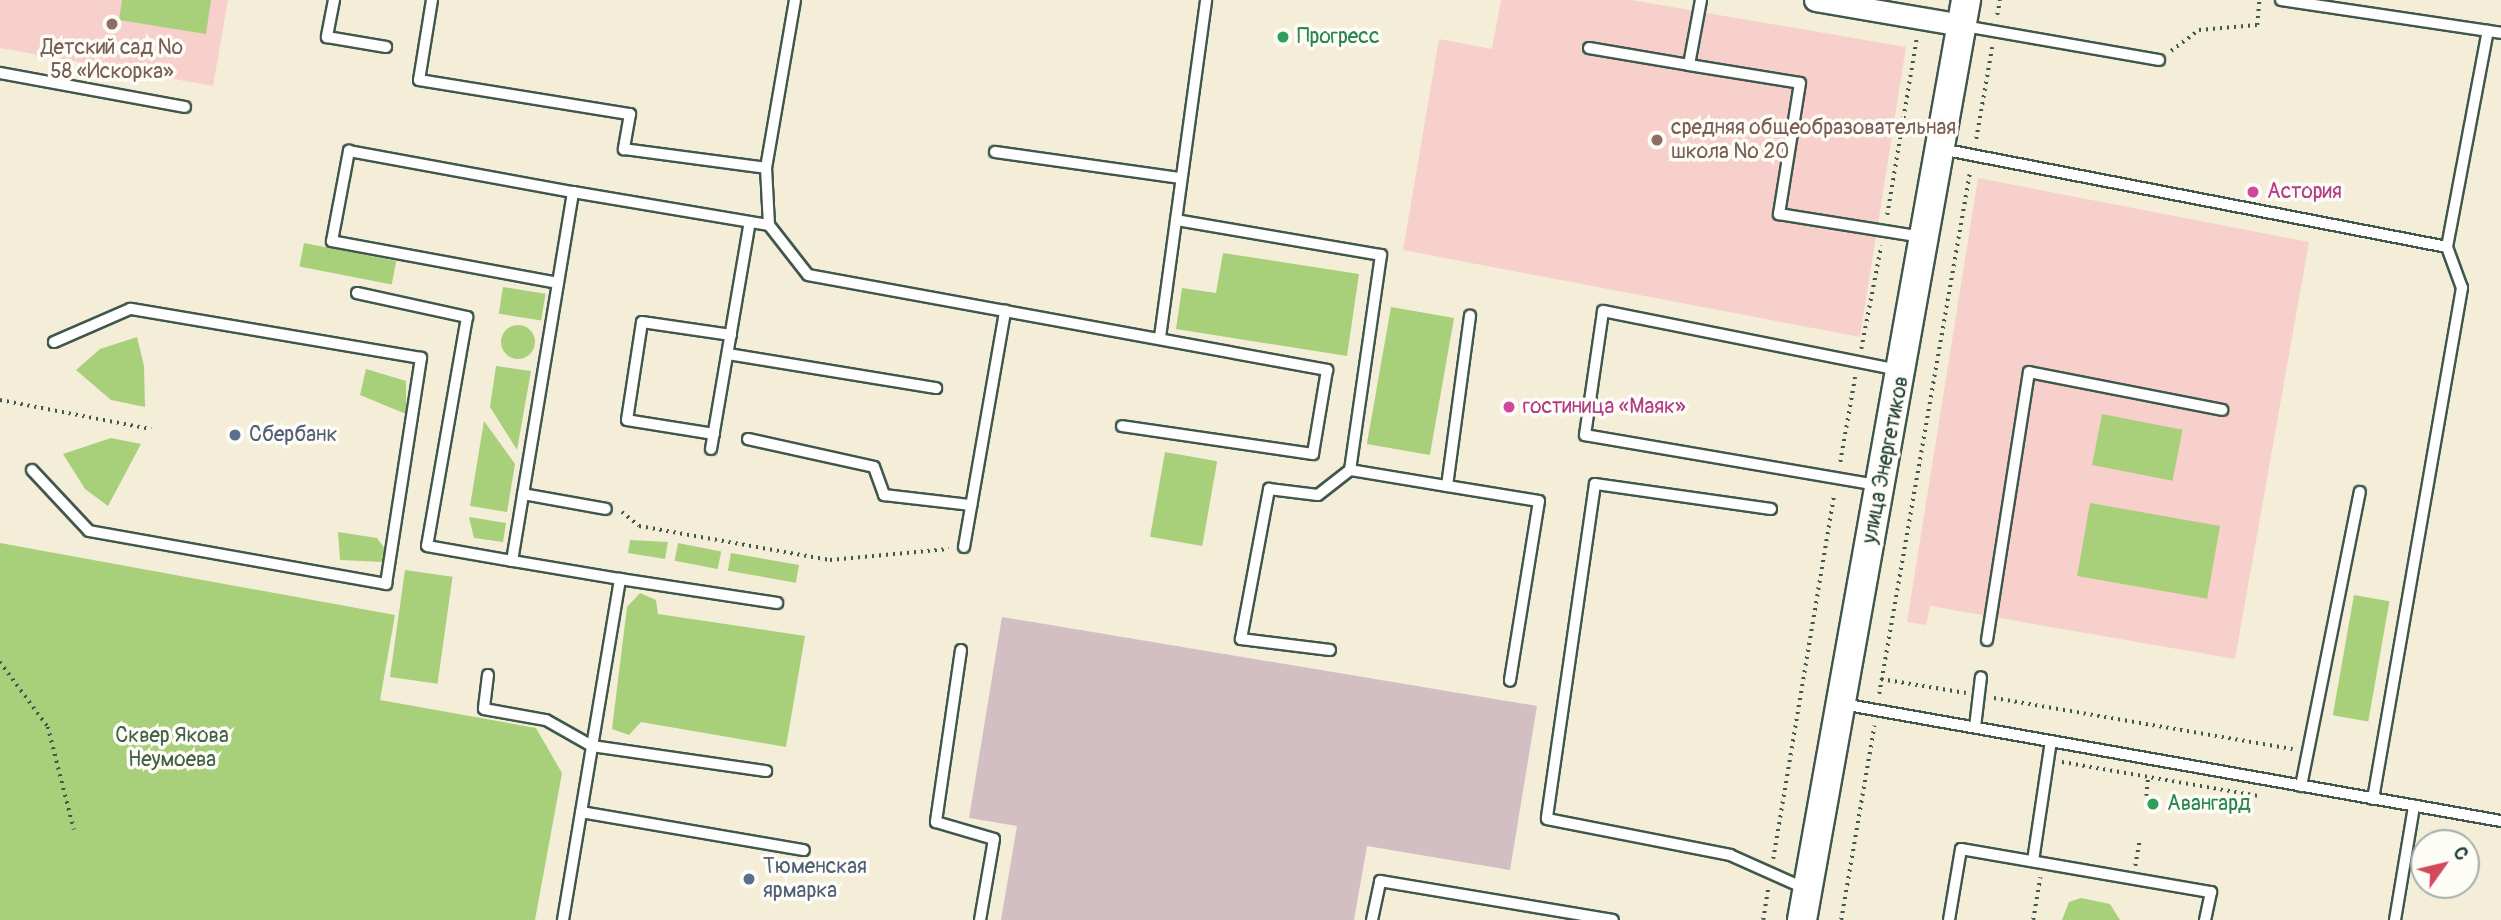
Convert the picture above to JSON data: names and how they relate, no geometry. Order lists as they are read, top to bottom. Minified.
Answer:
{"streets":{"street":["улица Энергетиков"]},"parks":["Сквер Якова Неумоева"],"places":["Детский сад № 58 «Искорка»","Прогресс","средняя общеобразовательная школа № 20","Астория","гостиница «Маяк»","Сбербанк","Авангард","Тюменская ярмарка"],"north":"top right"}
